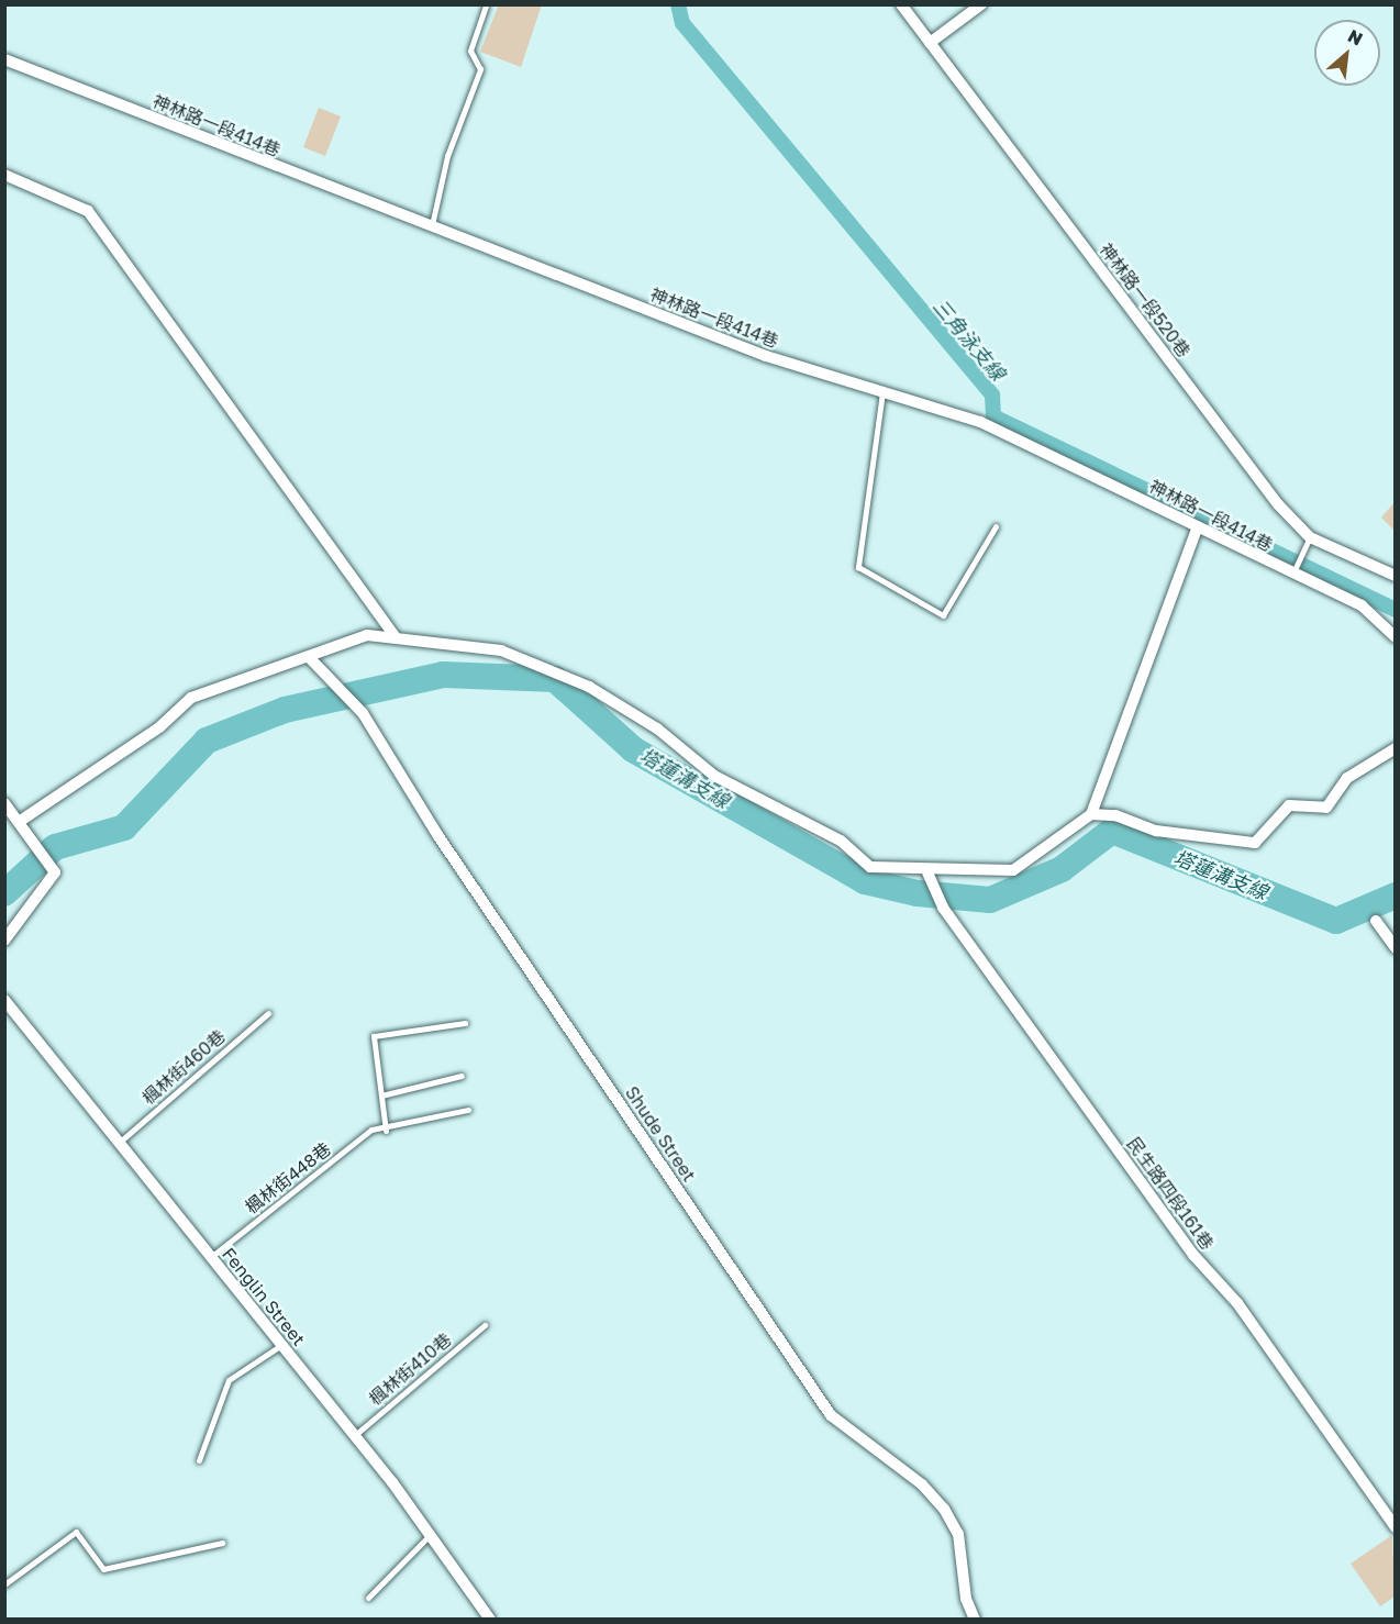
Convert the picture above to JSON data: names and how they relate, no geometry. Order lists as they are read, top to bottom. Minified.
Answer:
{"streets":{"street":["神林路一段414巷","神林路一段520巷","Shude Street","民生路四段161巷","Fenglin Street"],"lane":["楓林街460巷","楓林街448巷","楓林街410巷"]},"crossings":[["楓林街460巷","Fenglin Street"],["楓林街448巷","Fenglin Street"],["Fenglin Street","楓林街410巷"]],"water":["三角泳支線","塔蓮溝支線"],"north":"top right"}
